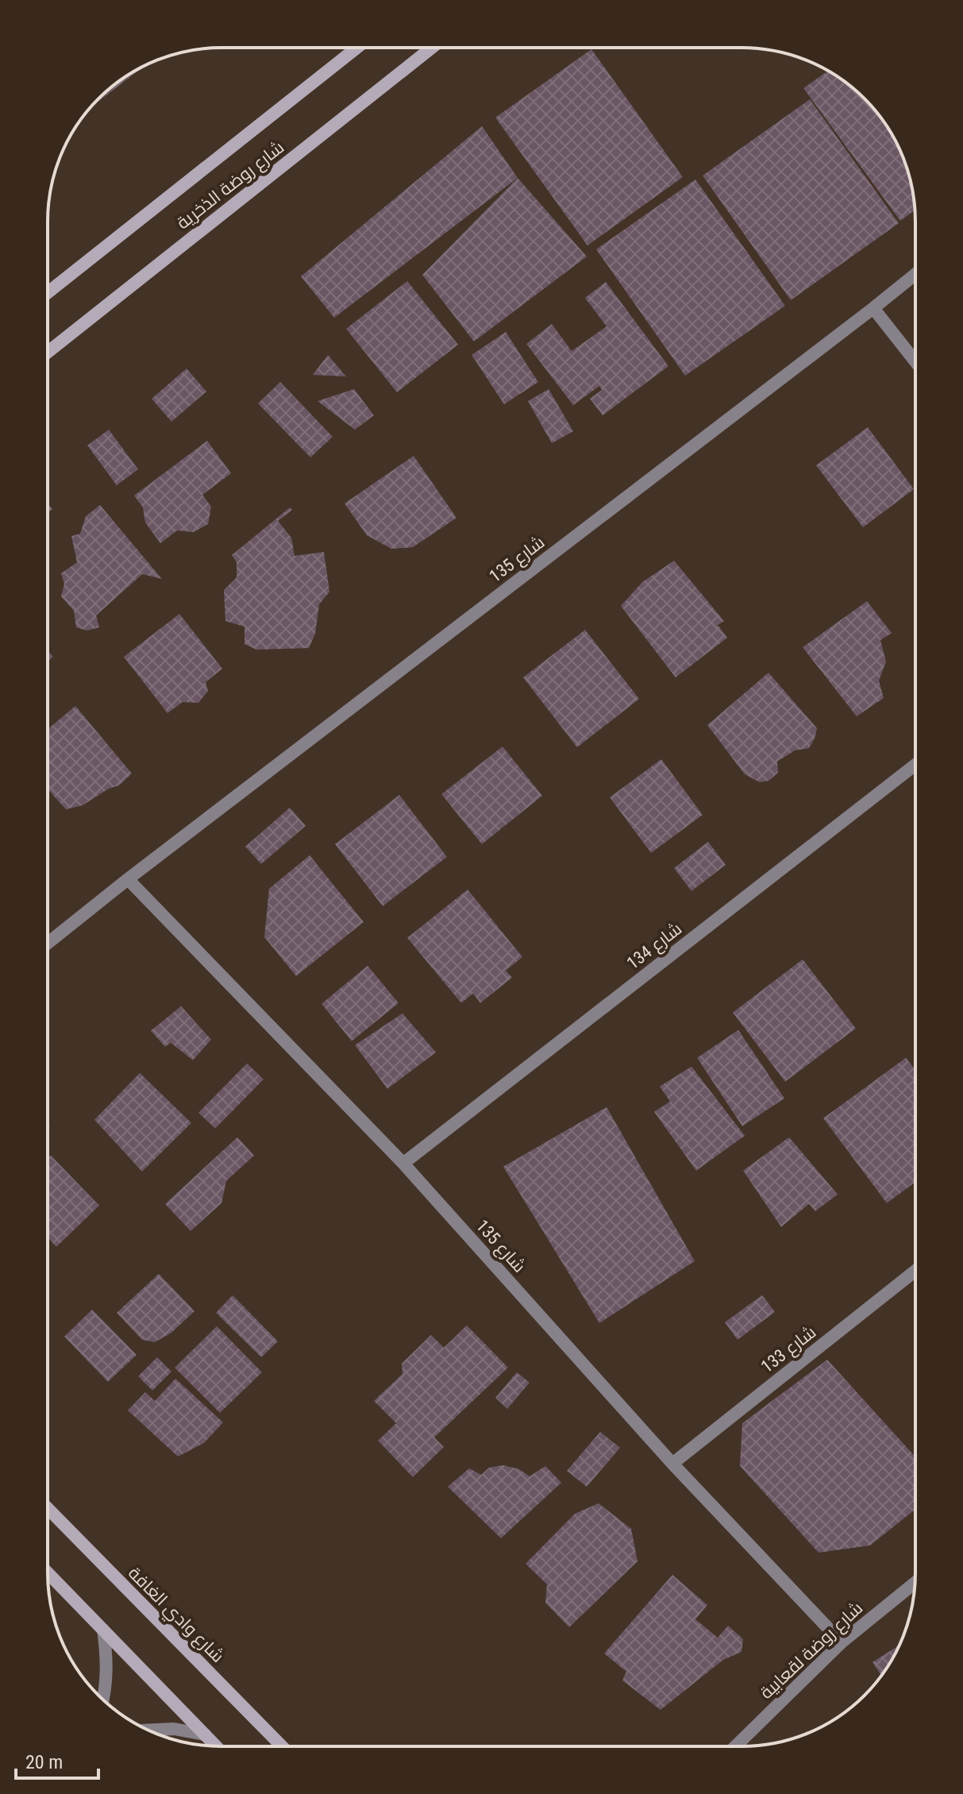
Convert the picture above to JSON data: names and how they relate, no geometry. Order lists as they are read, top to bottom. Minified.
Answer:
{"streets":{"street":["شارع روضة الذخرية","شارع 135","شارع 134","شارع 133","شارع وادي الغافة","شارع روضة لقعابية"]},"crossings":[["شارع 135","شارع 134"],["شارع 135","شارع 133"],["شارع 135","شارع روضة لقعابية"]],"scale_bar":"20 m"}
